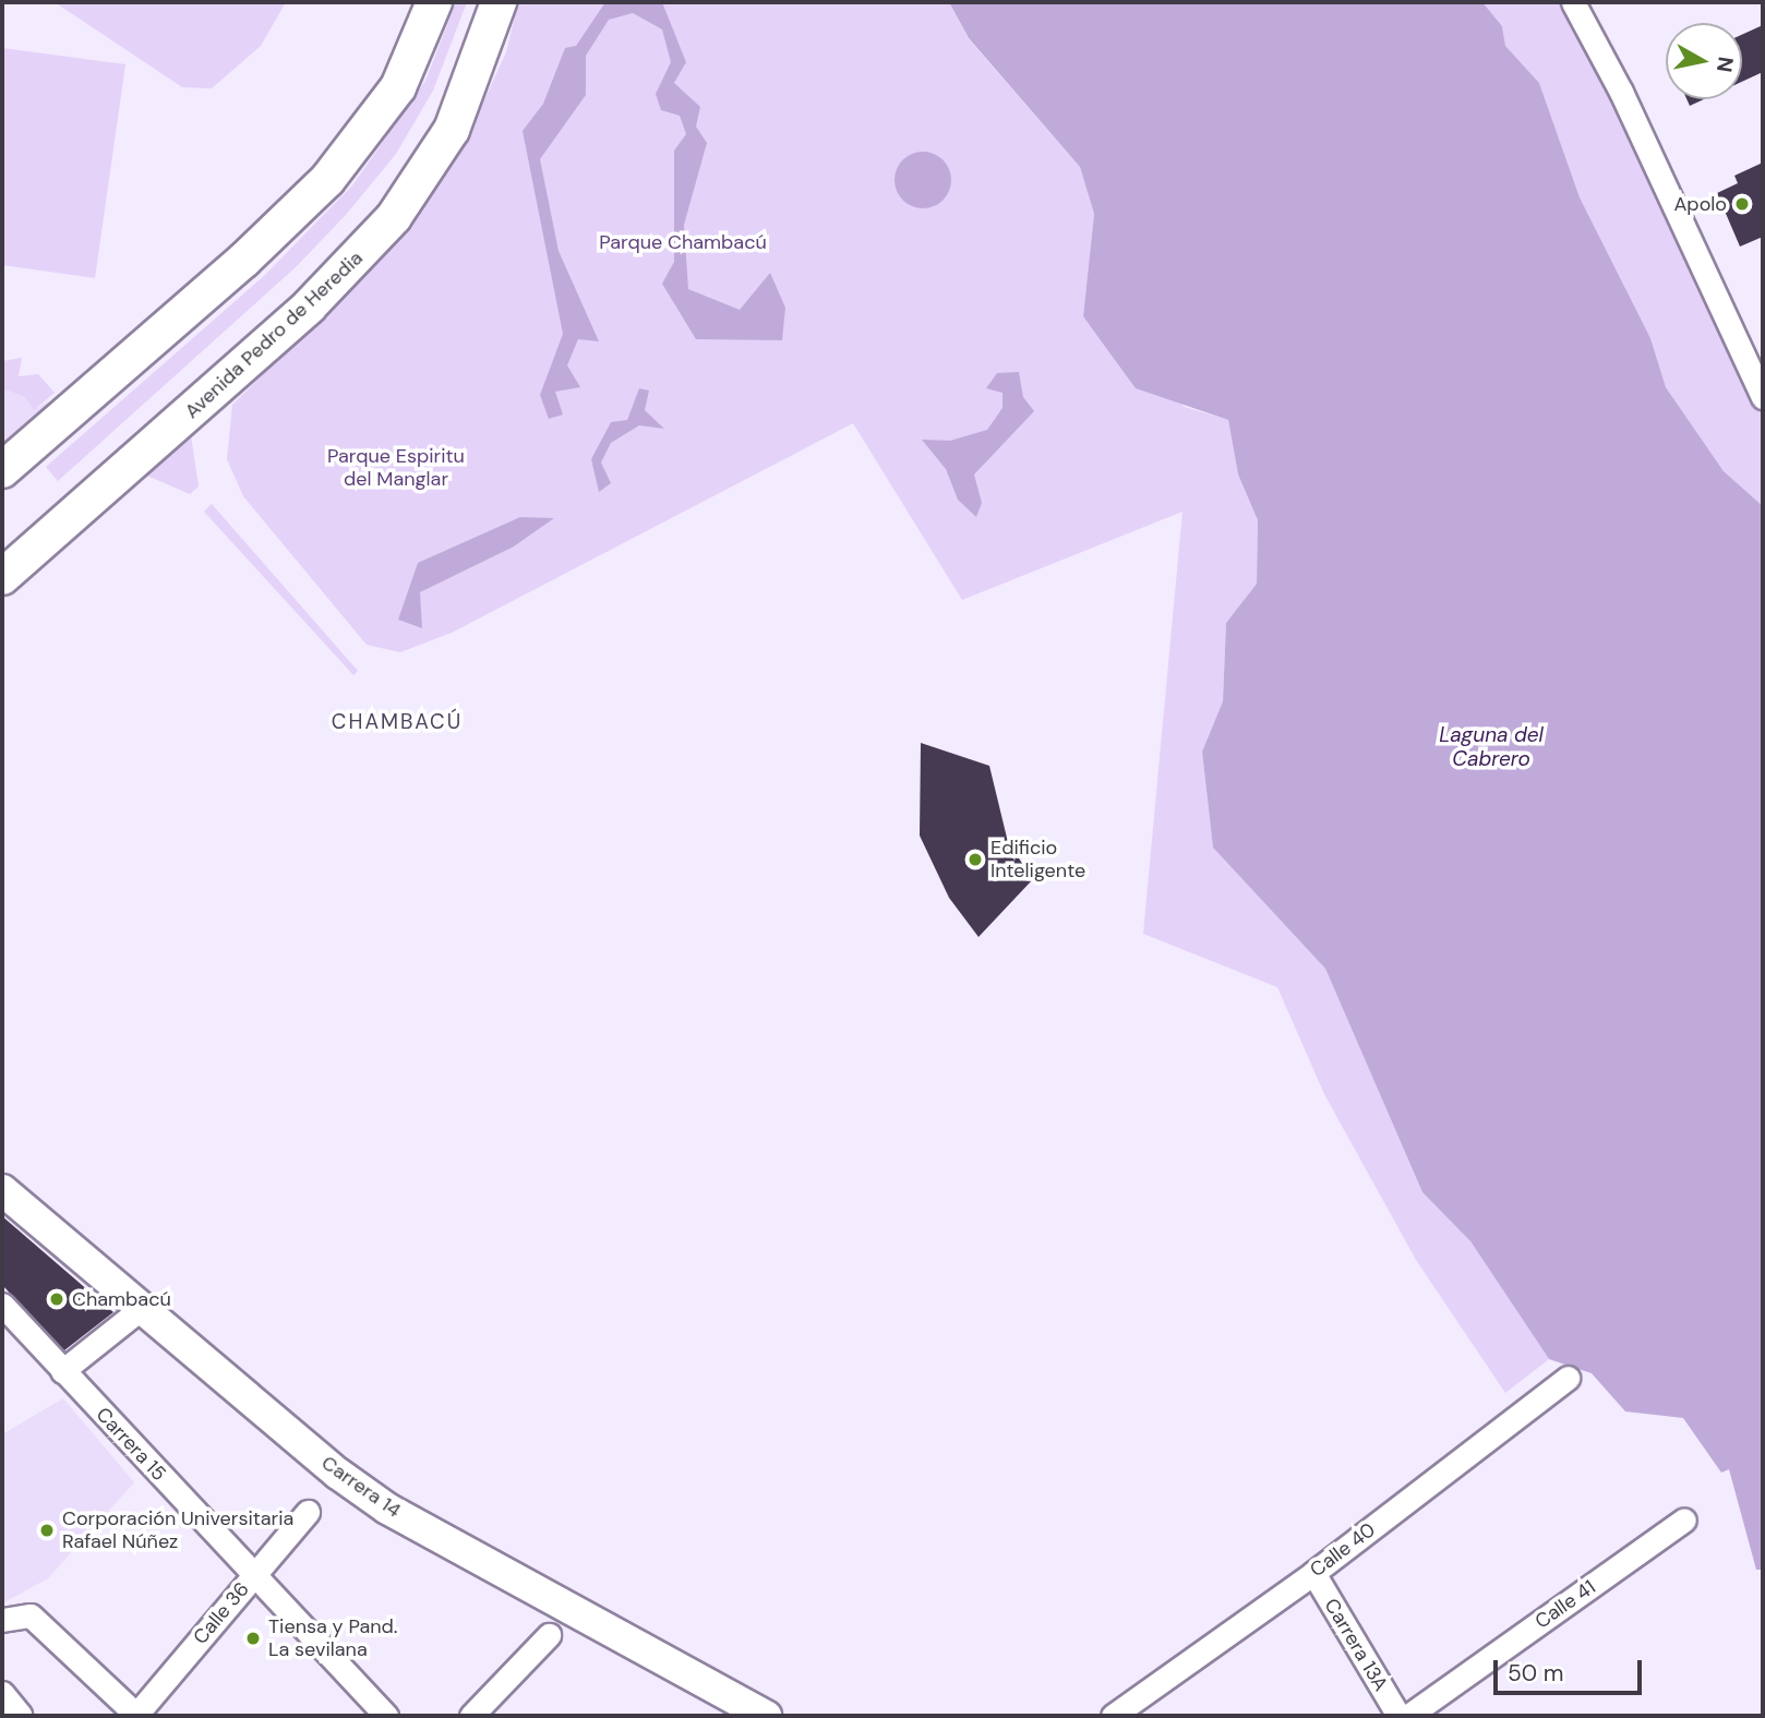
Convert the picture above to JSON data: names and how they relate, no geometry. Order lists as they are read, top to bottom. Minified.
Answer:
{"streets":{"highway":["Avenida Pedro de Heredia"],"main road":["Carrera 14"],"street":["Carrera 15","Calle 40","Calle 41","Calle 36","Carrera 13A"]},"crossings":[["Carrera 15","Calle 36"],["Calle 40","Carrera 13A"]],"districts":["CHAMBACÚ"],"water":["Laguna del Cabrero"],"parks":["Parque Chambacú","Parque Espiritu del Manglar"],"places":["Apolo","Edificio Inteligente","Chambacú","Corporación Universitaria Rafael Núñez","Tiensa y Pand. La sevilana"],"scale_bar":"50 m","north":"right"}
